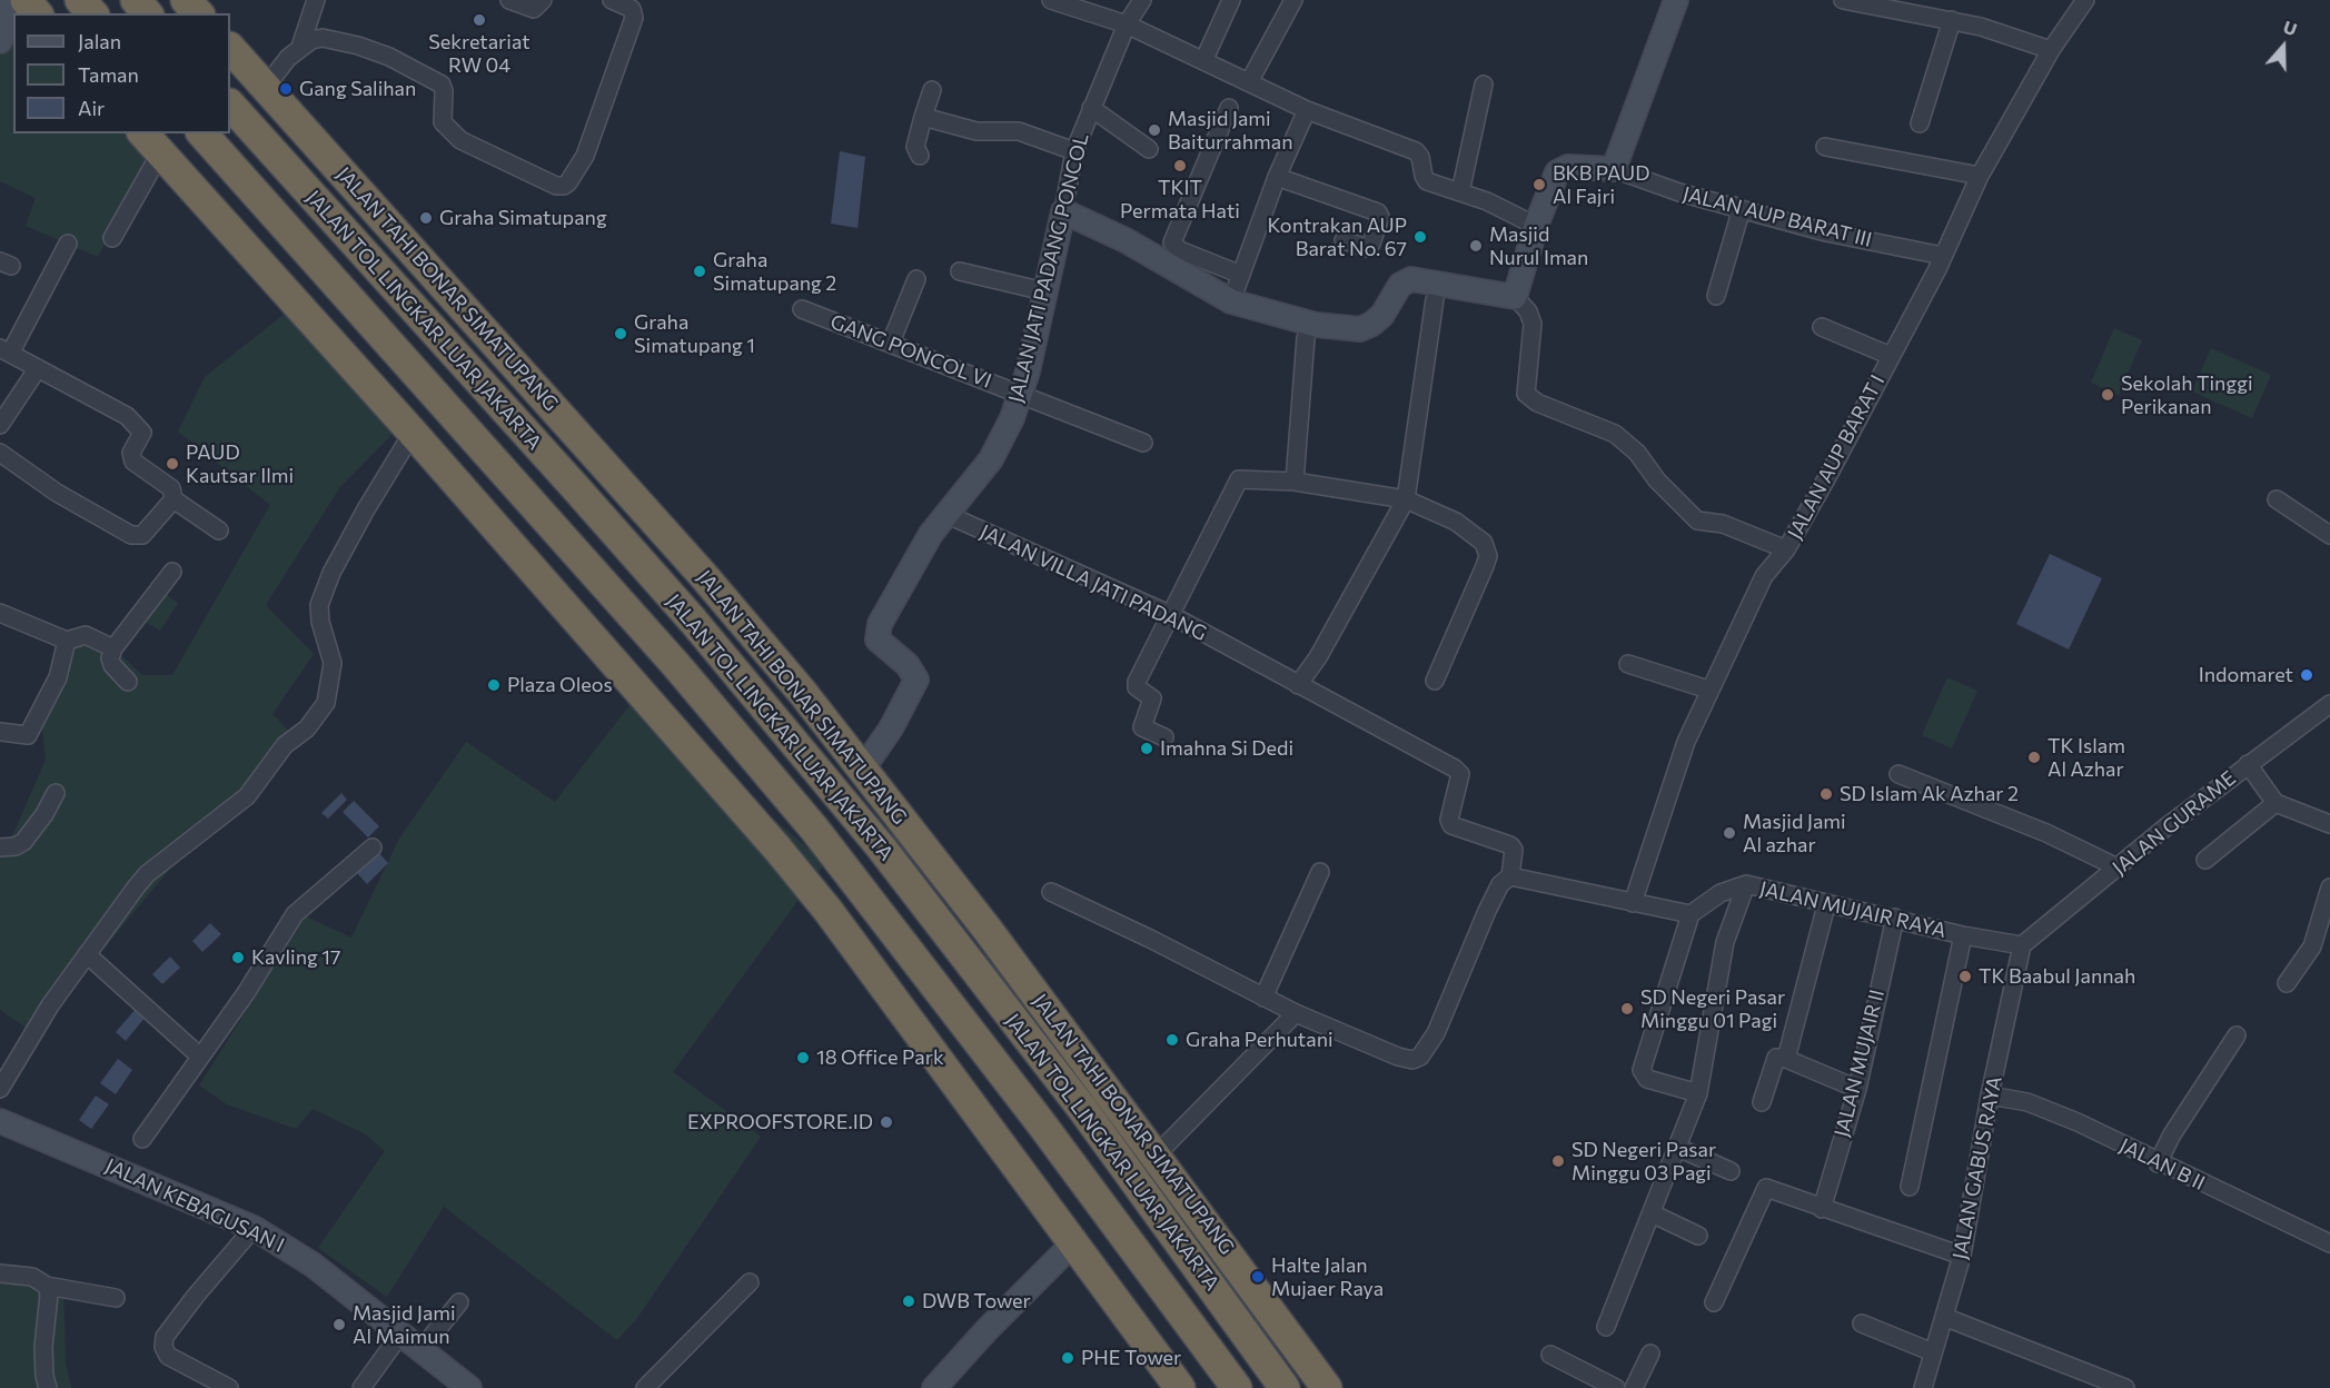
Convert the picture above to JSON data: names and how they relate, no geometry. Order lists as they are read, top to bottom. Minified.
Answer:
{"streets":{"highway":["JALAN TAHI BONAR SIMATUPANG","JALAN TOL LINGKAR LUAR JAKARTA"],"street":["JALAN AUP BARAT III","JALAN JATI PADANG PONCOL","GANG PONCOL VI","JALAN AUP BARAT I","JALAN VILLA JATI PADANG","JALAN GURAME","JALAN MUJAIR RAYA","JALAN MUJAIR II","JALAN B II","JALAN GABUS RAYA","JALAN KEBAGUSAN I"]},"crossings":[["JALAN AUP BARAT III","JALAN AUP BARAT I"],["JALAN JATI PADANG PONCOL","JALAN TAHI BONAR SIMATUPANG"],["JALAN JATI PADANG PONCOL","GANG PONCOL VI"],["JALAN JATI PADANG PONCOL","JALAN VILLA JATI PADANG"],["JALAN GURAME","JALAN MUJAIR RAYA"],["JALAN GURAME","JALAN GABUS RAYA"],["JALAN MUJAIR RAYA","JALAN MUJAIR II"],["JALAN MUJAIR RAYA","JALAN GABUS RAYA"],["JALAN B II","JALAN GABUS RAYA"]],"places":["Sekretariat RW 04","Gang Salihan","Masjid Jami Baiturrahman","TKIT Permata Hati","BKB PAUD Al Fajri","Graha Simatupang","Kontrakan AUP Barat No. 67","Masjid Nurul Iman","Graha Simatupang 2","Graha Simatupang 1","Sekolah Tinggi Perikanan","PAUD Kautsar Ilmi","Indomaret","Plaza Oleos","Imahna Si Dedi","TK Islam Al Azhar","SD Islam Ak Azhar 2","Masjid Jami Al azhar","Kavling 17","TK Baabul Jannah","SD Negeri Pasar Minggu 01 Pagi","Graha Perhutani","18 Office Park","EXPROOFSTORE.ID","SD Negeri Pasar Minggu 03 Pagi","Halte Jalan Mujaer Raya","DWB Tower","Masjid Jami Al Maimun","PHE Tower"],"legend":["Jalan","Taman","Air"],"north":"top"}
